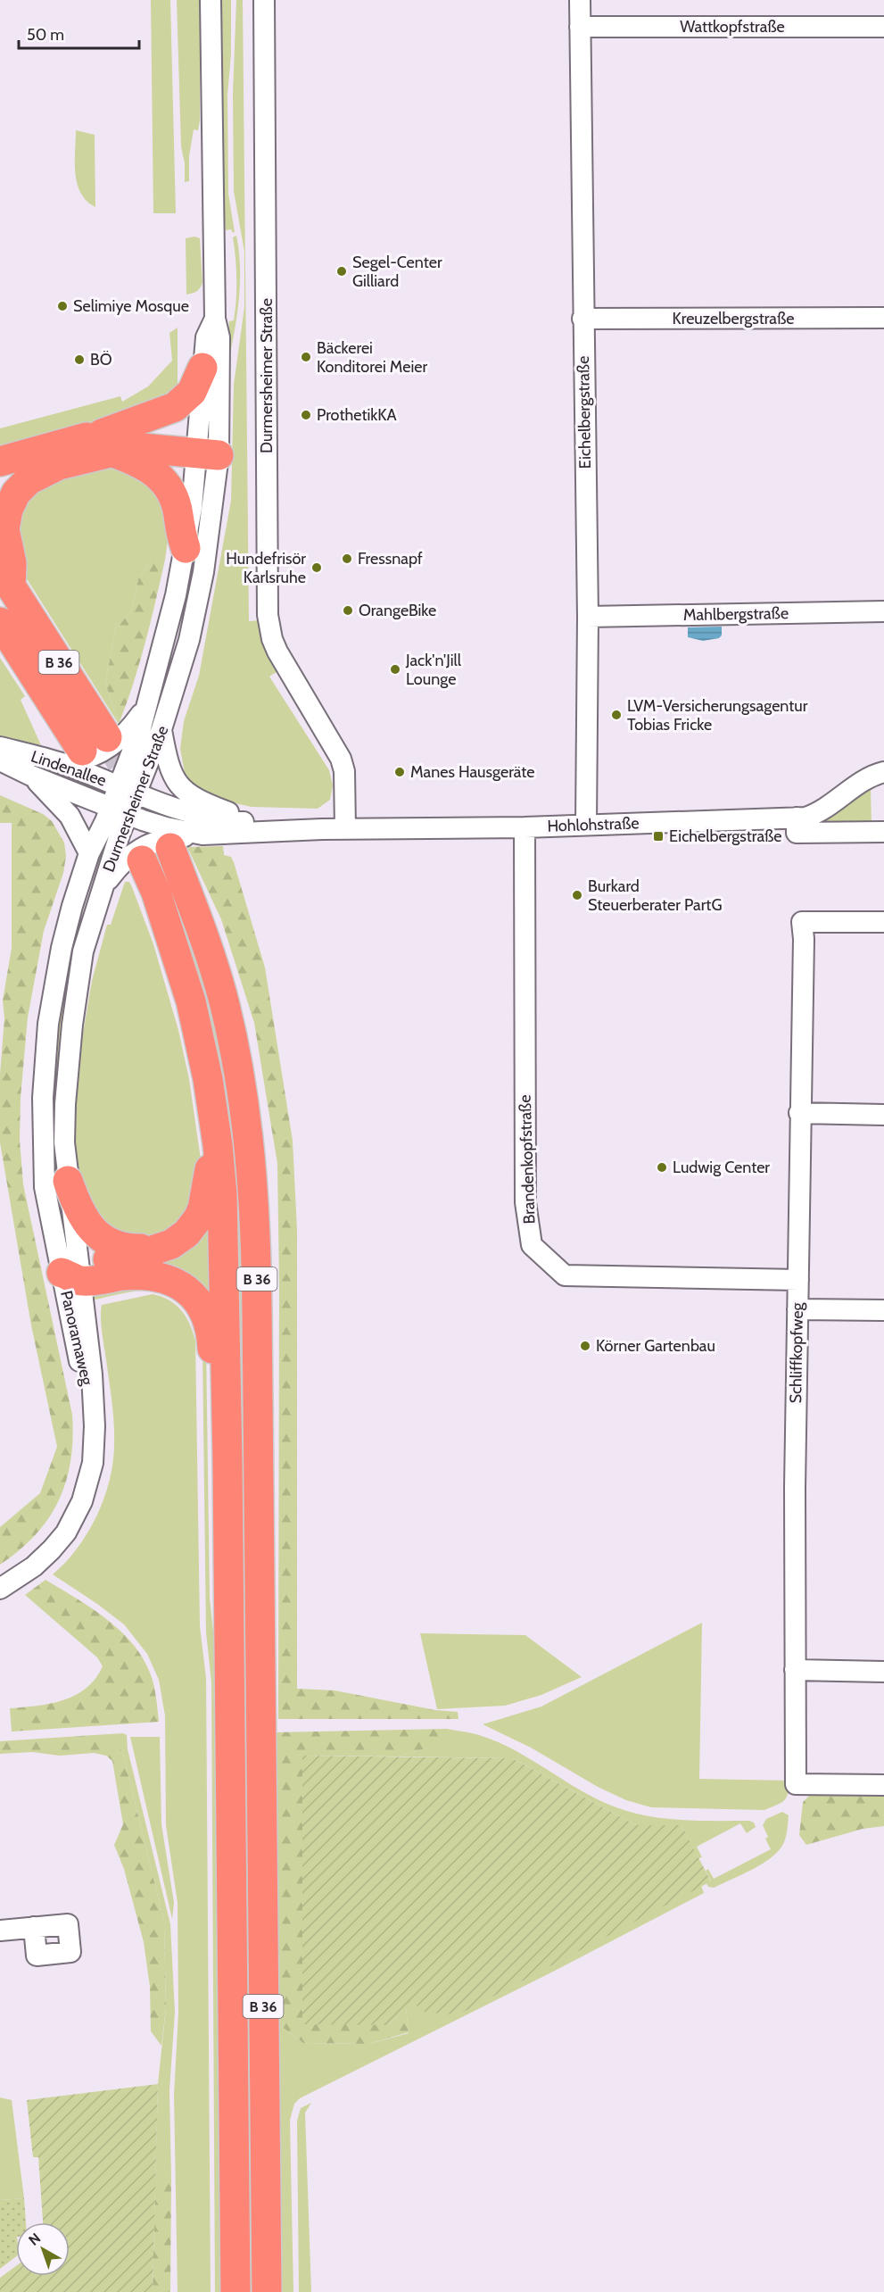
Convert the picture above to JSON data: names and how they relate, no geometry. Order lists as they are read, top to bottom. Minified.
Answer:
{"streets":{"highway":["B 36"],"street":["Wattkopfstraße","Kreuzelbergstraße","Durmersheimer Straße","Eichelbergstraße","Mahlbergstraße","Lindenallee","Hohlohstraße","Brandenkopfstraße","Panoramaweg","Schliffkopfweg"]},"crossings":[["Wattkopfstraße","Eichelbergstraße"],["Kreuzelbergstraße","Eichelbergstraße"],["Durmersheimer Straße","Lindenallee"],["Durmersheimer Straße","Hohlohstraße"],["Durmersheimer Straße","Panoramaweg"],["Eichelbergstraße","Mahlbergstraße"],["Eichelbergstraße","Hohlohstraße"],["B 36","Lindenallee"],["Lindenallee","Hohlohstraße"],["Hohlohstraße","Brandenkopfstraße"],["Brandenkopfstraße","Schliffkopfweg"]],"places":{"other":["Segel-Center Gilliard","Selimiye Mosque","Bäckerei Konditorei Meier","BÖ","ProthetikKA","Fressnapf","Hundefrisör Karlsruhe","OrangeBike","Jack'n'Jill Lounge","LVM-Versicherungsagentur Tobias Fricke","Manes Hausgeräte","Burkard Steuerberater PartG","Ludwig Center","Körner Gartenbau"],"transit":["Eichelbergstraße"]},"scale_bar":"50 m","north":"top left"}
